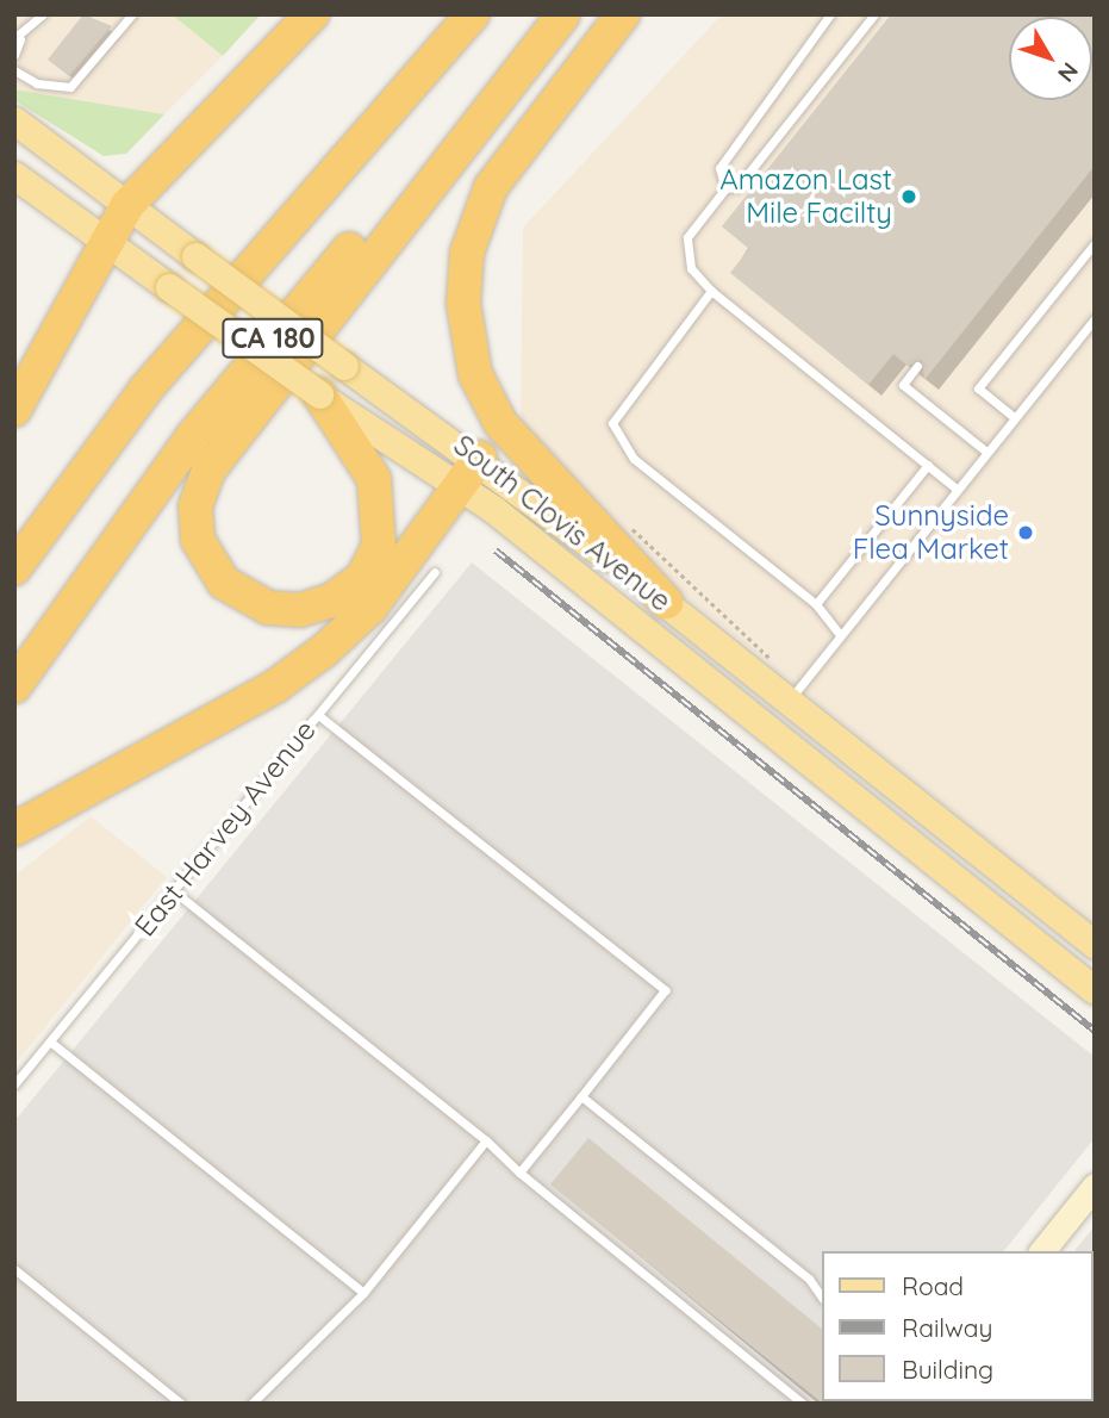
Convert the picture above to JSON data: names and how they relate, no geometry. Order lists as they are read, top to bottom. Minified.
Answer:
{"streets":{"highway":["CA 180"],"main road":["South Clovis Avenue"],"lane":["East Harvey Avenue"]},"places":["Amazon Last Mile Facilty","Sunnyside Flea Market"],"legend":["Road","Railway","Building"],"north":"bottom right"}
